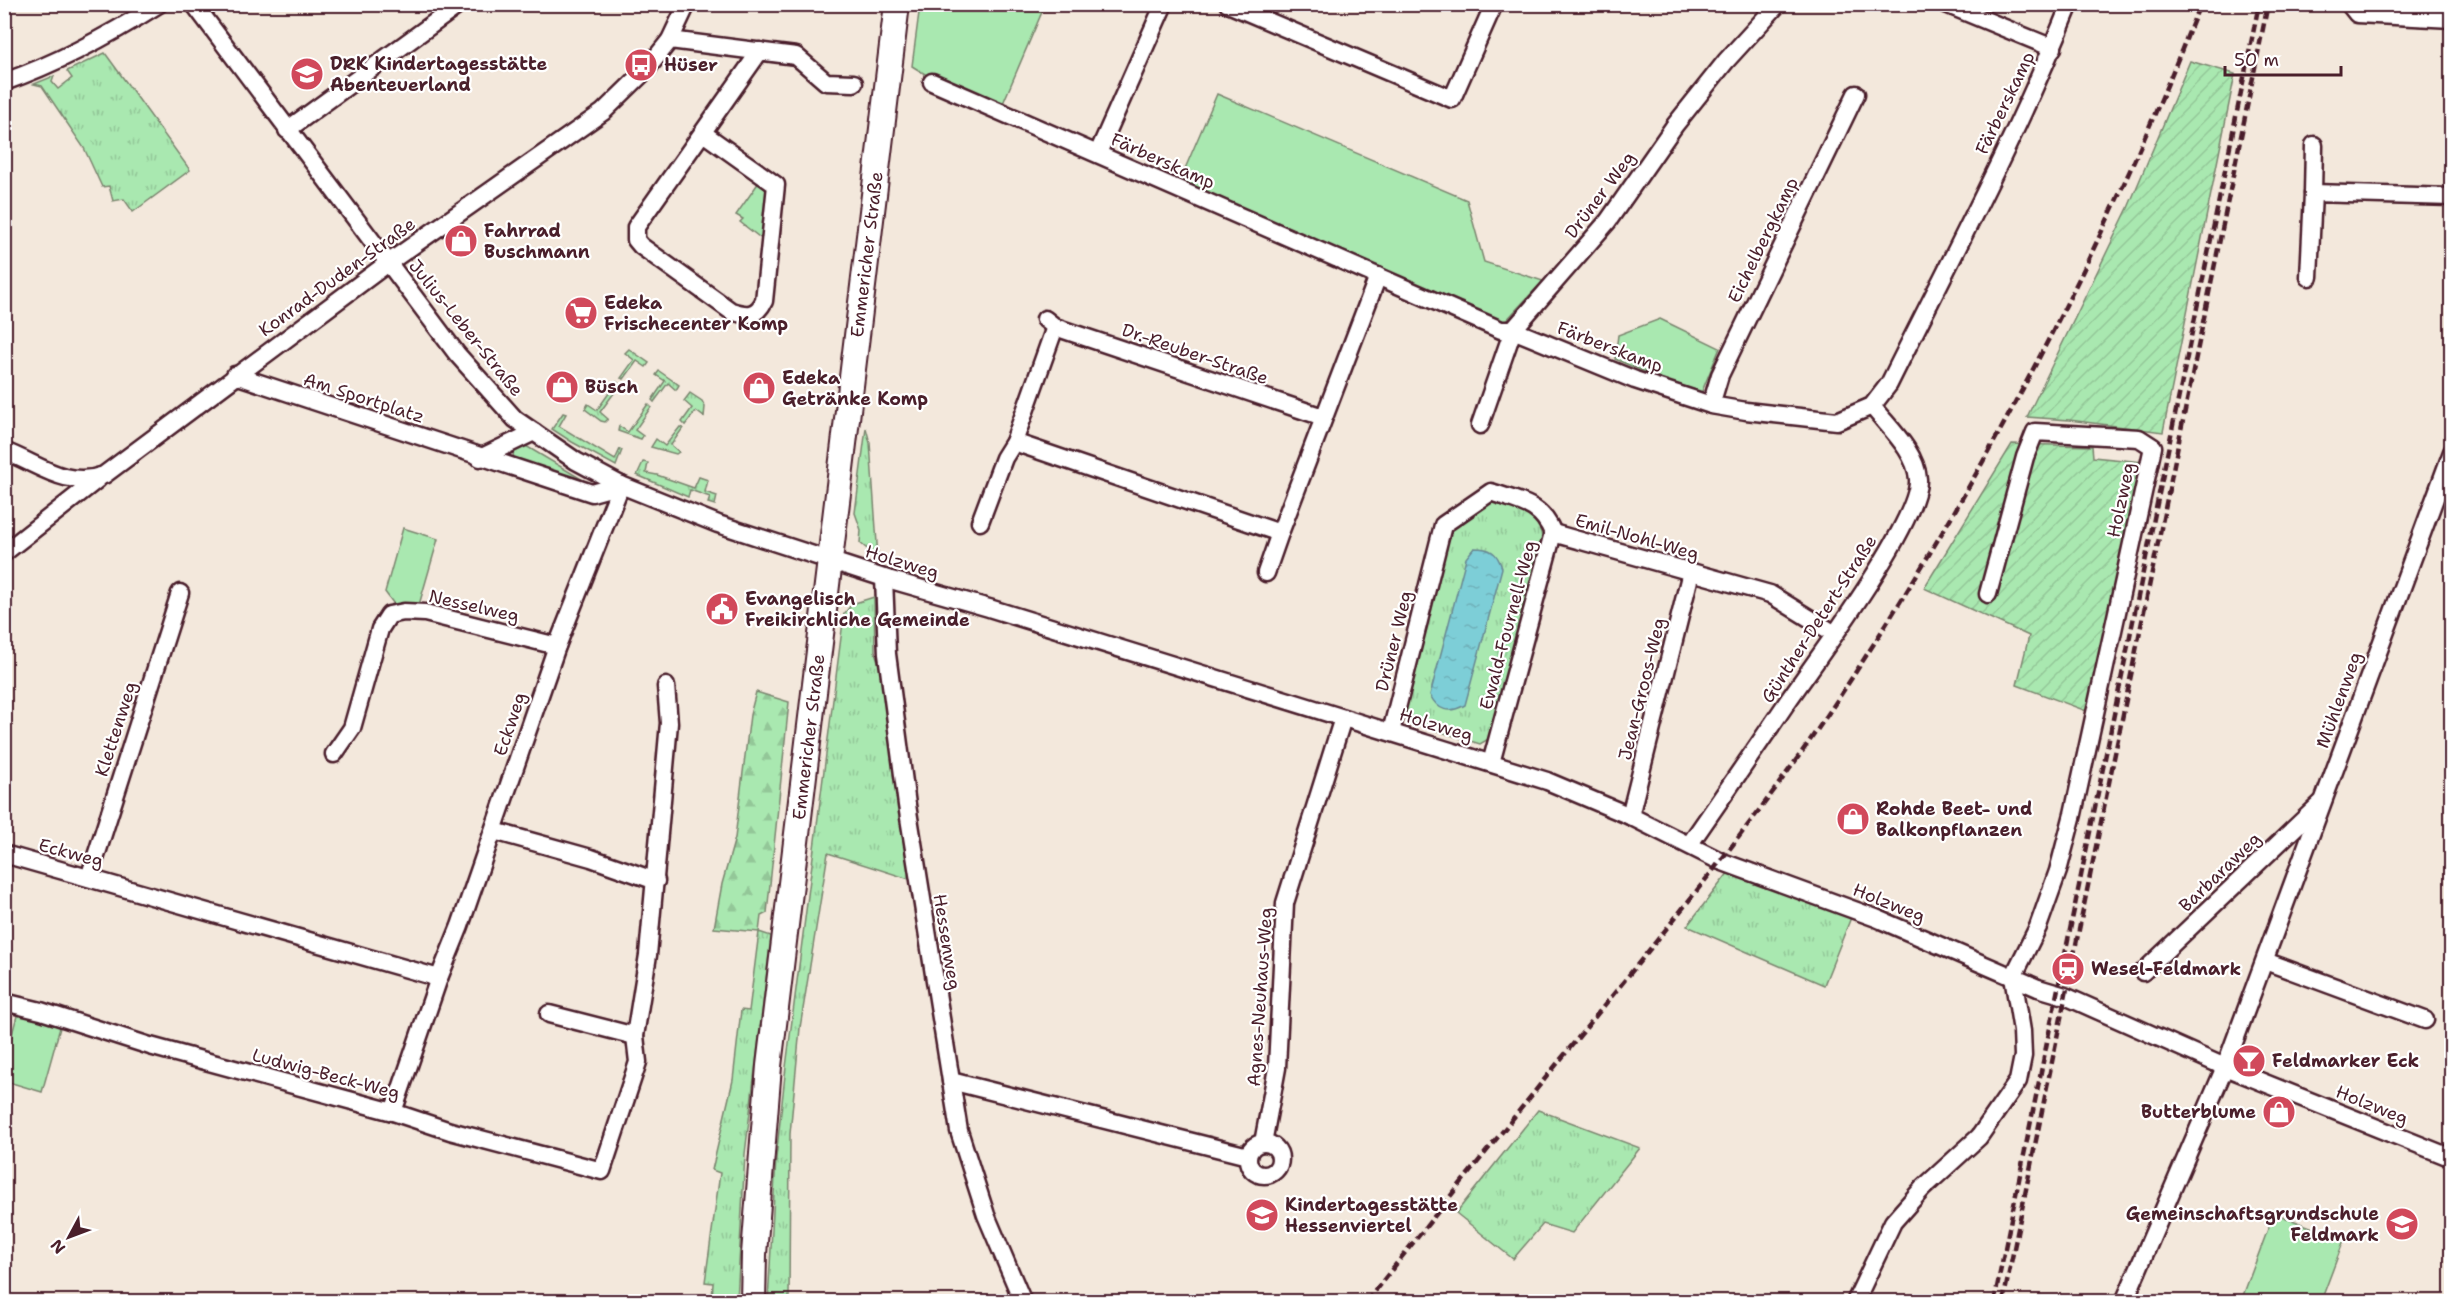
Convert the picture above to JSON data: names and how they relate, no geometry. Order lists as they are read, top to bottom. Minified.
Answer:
{"streets":{"main road":["Emmericher Straße"],"street":["Färberskamp","Drüner Weg","Eichelbergkamp","Konrad-Duden-Straße","Julius-Leber-Straße","Dr.-Reuber-Straße","Am Sportplatz","Holzweg","Emil-Nohl-Weg","Nesselweg","Günther-Detert-Straße","Ewald-Fournell-Weg","Jean-Groos-Weg","Mühlenweg","Eckweg","Klettenweg","Barbaraweg","Hessenweg","Agnes-Neuhaus-Weg","Ludwig-Beck-Weg"]},"crossings":[["Färberskamp","Drüner Weg"],["Färberskamp","Eichelbergkamp"],["Färberskamp","Günther-Detert-Straße"],["Drüner Weg","Holzweg"],["Drüner Weg","Emil-Nohl-Weg"],["Emmericher Straße","Julius-Leber-Straße"],["Emmericher Straße","Holzweg"],["Konrad-Duden-Straße","Julius-Leber-Straße"],["Konrad-Duden-Straße","Am Sportplatz"],["Julius-Leber-Straße","Am Sportplatz"],["Julius-Leber-Straße","Holzweg"],["Julius-Leber-Straße","Eckweg"],["Am Sportplatz","Eckweg"],["Holzweg","Günther-Detert-Straße"],["Holzweg","Ewald-Fournell-Weg"],["Holzweg","Jean-Groos-Weg"],["Holzweg","Mühlenweg"],["Holzweg","Hessenweg"],["Holzweg","Agnes-Neuhaus-Weg"],["Emil-Nohl-Weg","Günther-Detert-Straße"],["Emil-Nohl-Weg","Ewald-Fournell-Weg"],["Emil-Nohl-Weg","Jean-Groos-Weg"],["Nesselweg","Eckweg"],["Mühlenweg","Barbaraweg"],["Eckweg","Klettenweg"],["Eckweg","Ludwig-Beck-Weg"]],"places":{"bus stop":["Hüser"],"school or university":["DRK Kindertagesstätte Abenteuerland","Kindertagesstätte Hessenviertel","Gemeinschaftsgrundschule Feldmark"],"shop":["Fahrrad Buschmann","Büsch","Edeka Getränke Komp","Rohde Beet- und Balkonpflanzen","Butterblume"],"supermarket":["Edeka Frischecenter Komp"],"public building":["Evangelisch Freikirchliche Gemeinde"],"station":["Wesel-Feldmark"],"bar":["Feldmarker Eck"]},"scale_bar":"50 m","north":"bottom left"}
